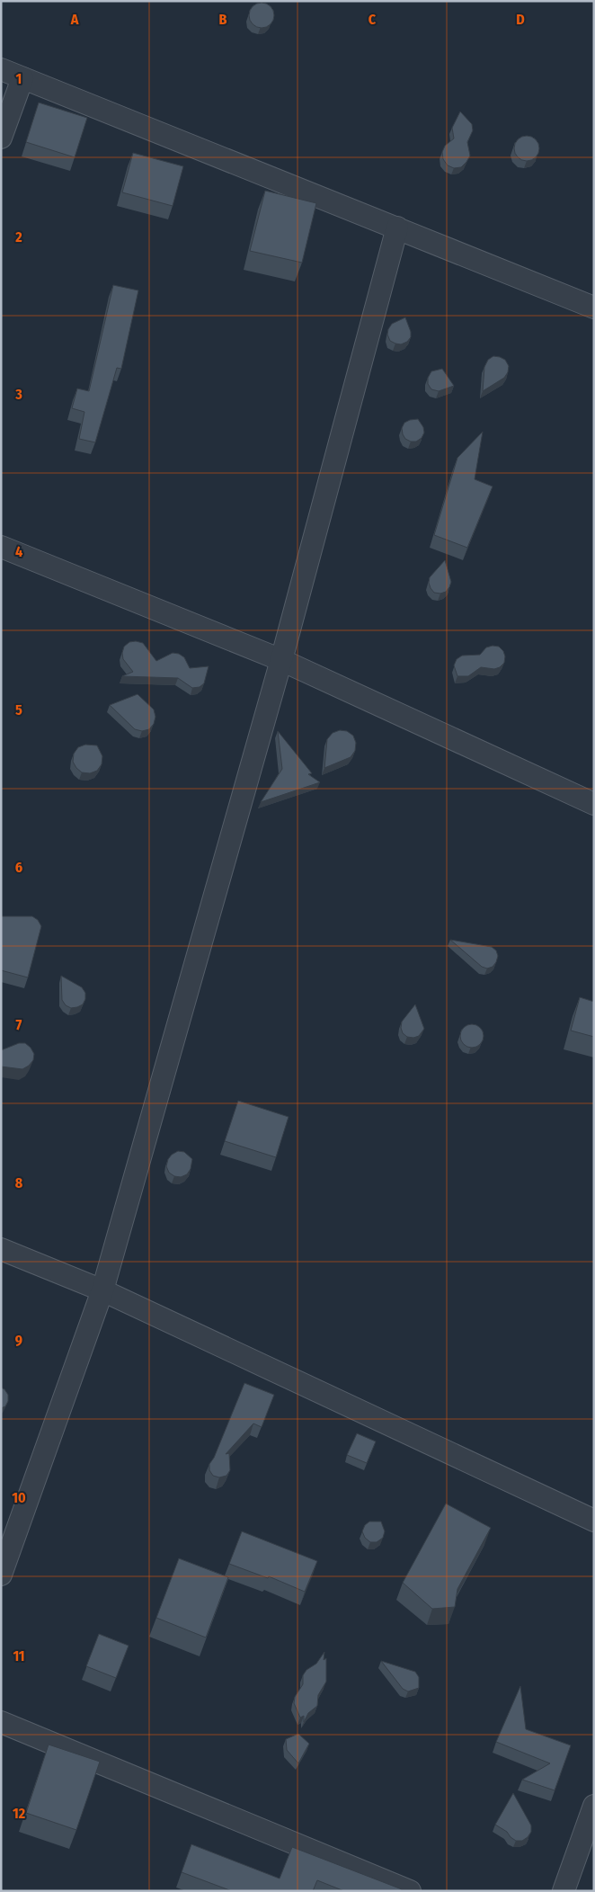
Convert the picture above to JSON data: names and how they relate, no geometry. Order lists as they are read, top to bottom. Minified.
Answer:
{"grid":{"columns":["A","B","C","D"],"rows":["1","2","3","4","5","6","7","8","9","10","11","12"]}}
